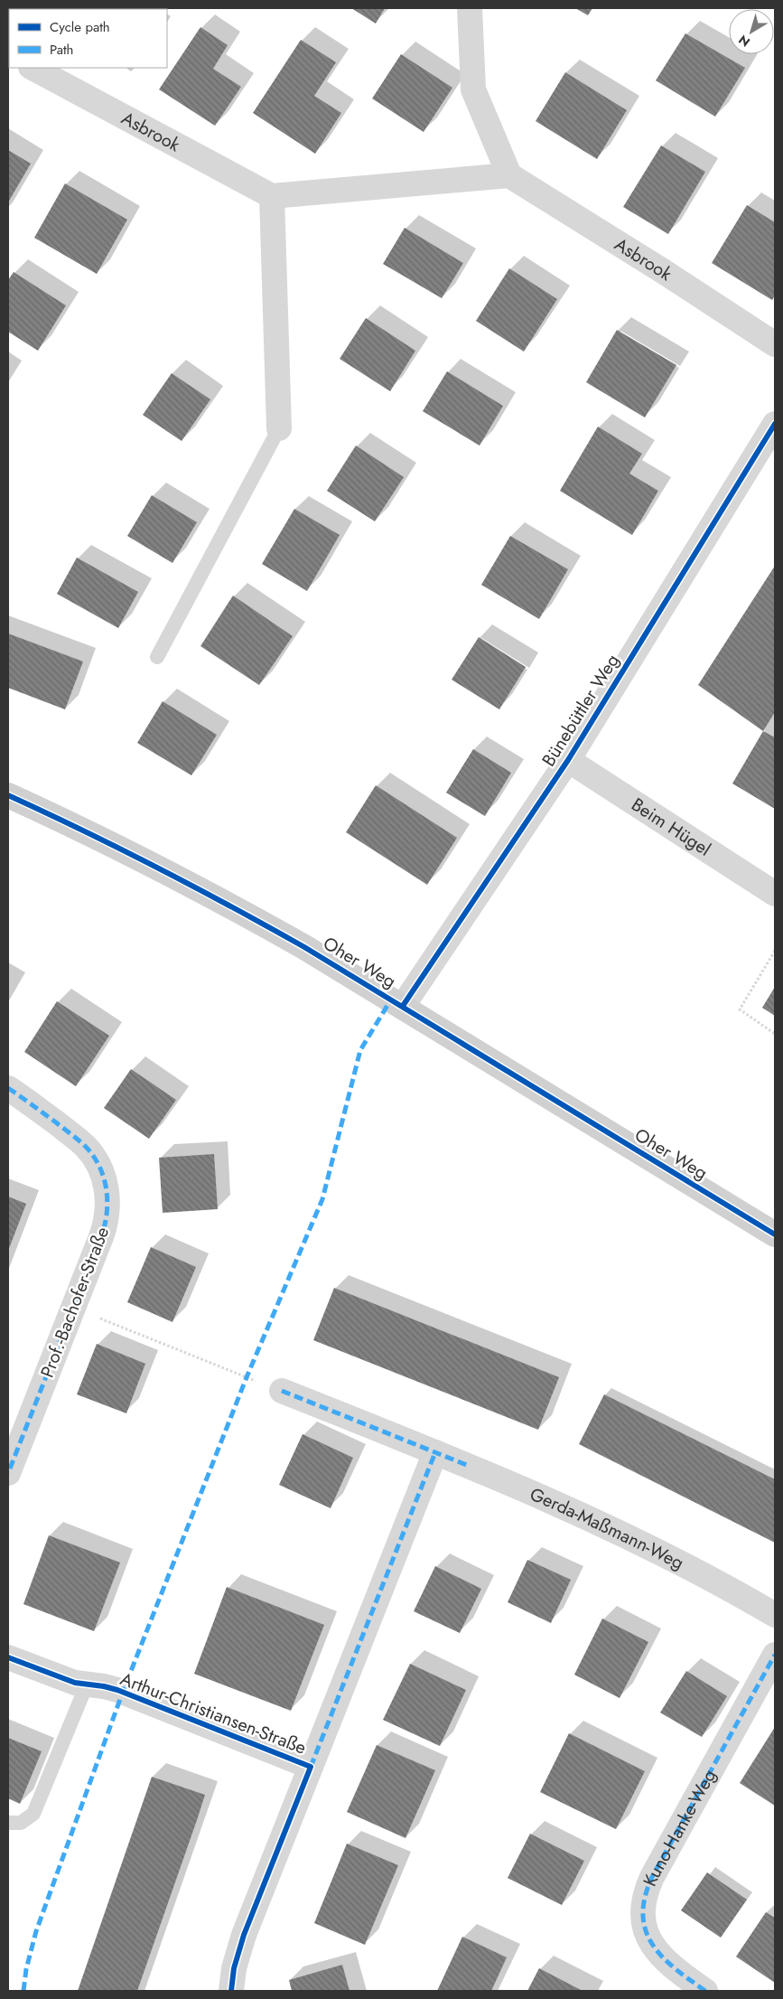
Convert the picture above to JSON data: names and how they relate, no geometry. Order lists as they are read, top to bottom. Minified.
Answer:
{"streets":{"street":["Asbrook","Bünebüttler Weg","Beim Hügel","Oher Weg","Prof.-Bachofer-Straße","Gerda-Maßmann-Weg","Arthur-Christiansen-Straße","Kuno-Hanke-Weg"]},"crossings":[["Bünebüttler Weg","Beim Hügel"],["Bünebüttler Weg","Oher Weg"]],"legend":["Cycle path","Path"],"north":"bottom left"}
